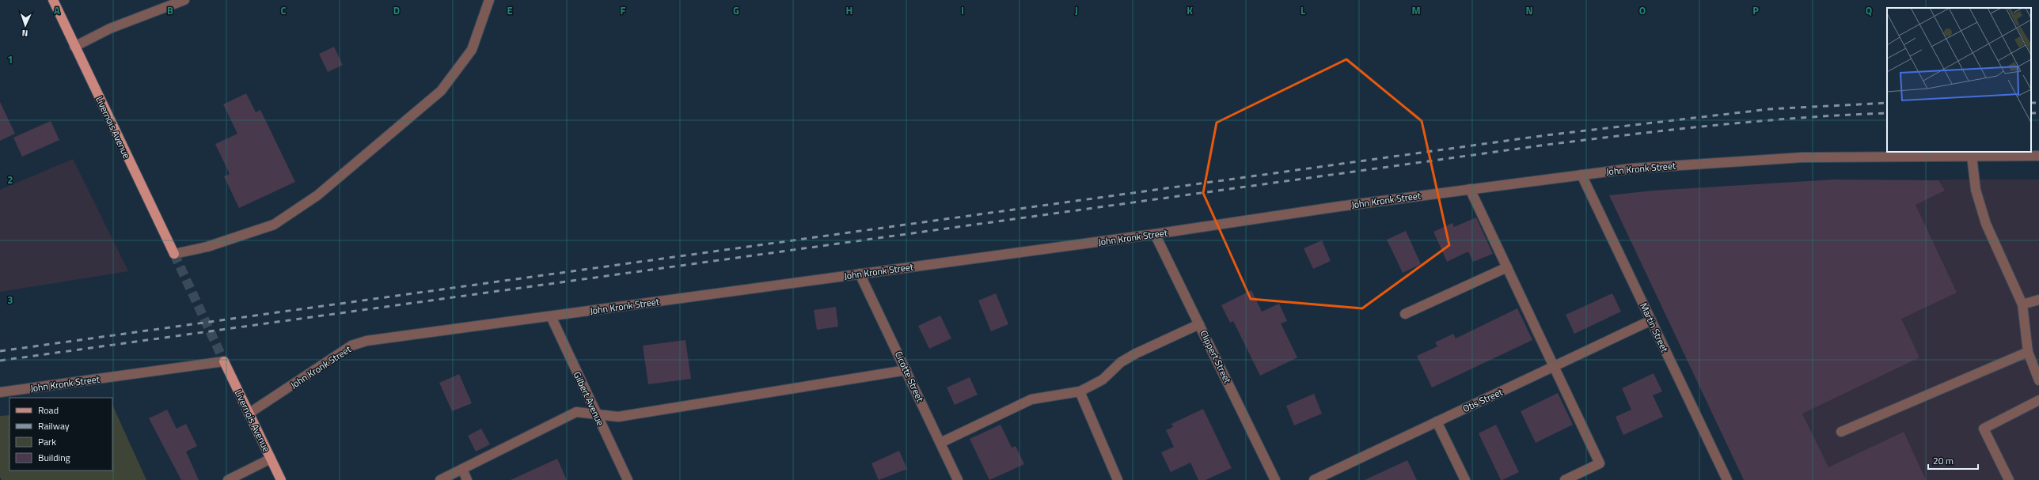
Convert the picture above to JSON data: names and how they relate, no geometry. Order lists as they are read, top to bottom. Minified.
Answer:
{"streets":{"main road":["Livernois Avenue"],"street":["John Kronk Street","Martin Street","Clippert Street","Cicotte Street","Gilbert Avenue","Otis Street"]},"crossings":[["Livernois Avenue","John Kronk Street"],["John Kronk Street","Martin Street"],["John Kronk Street","Clippert Street"],["John Kronk Street","Cicotte Street"],["John Kronk Street","Gilbert Avenue"],["Martin Street","Otis Street"]],"legend":["Road","Railway","Park","Building"],"scale_bar":"20 m","north":"bottom","grid":{"columns":["A","B","C","D","E","F","G","H","I","J","K","L","M","N","O","P","Q"],"rows":["1","2","3"]}}
